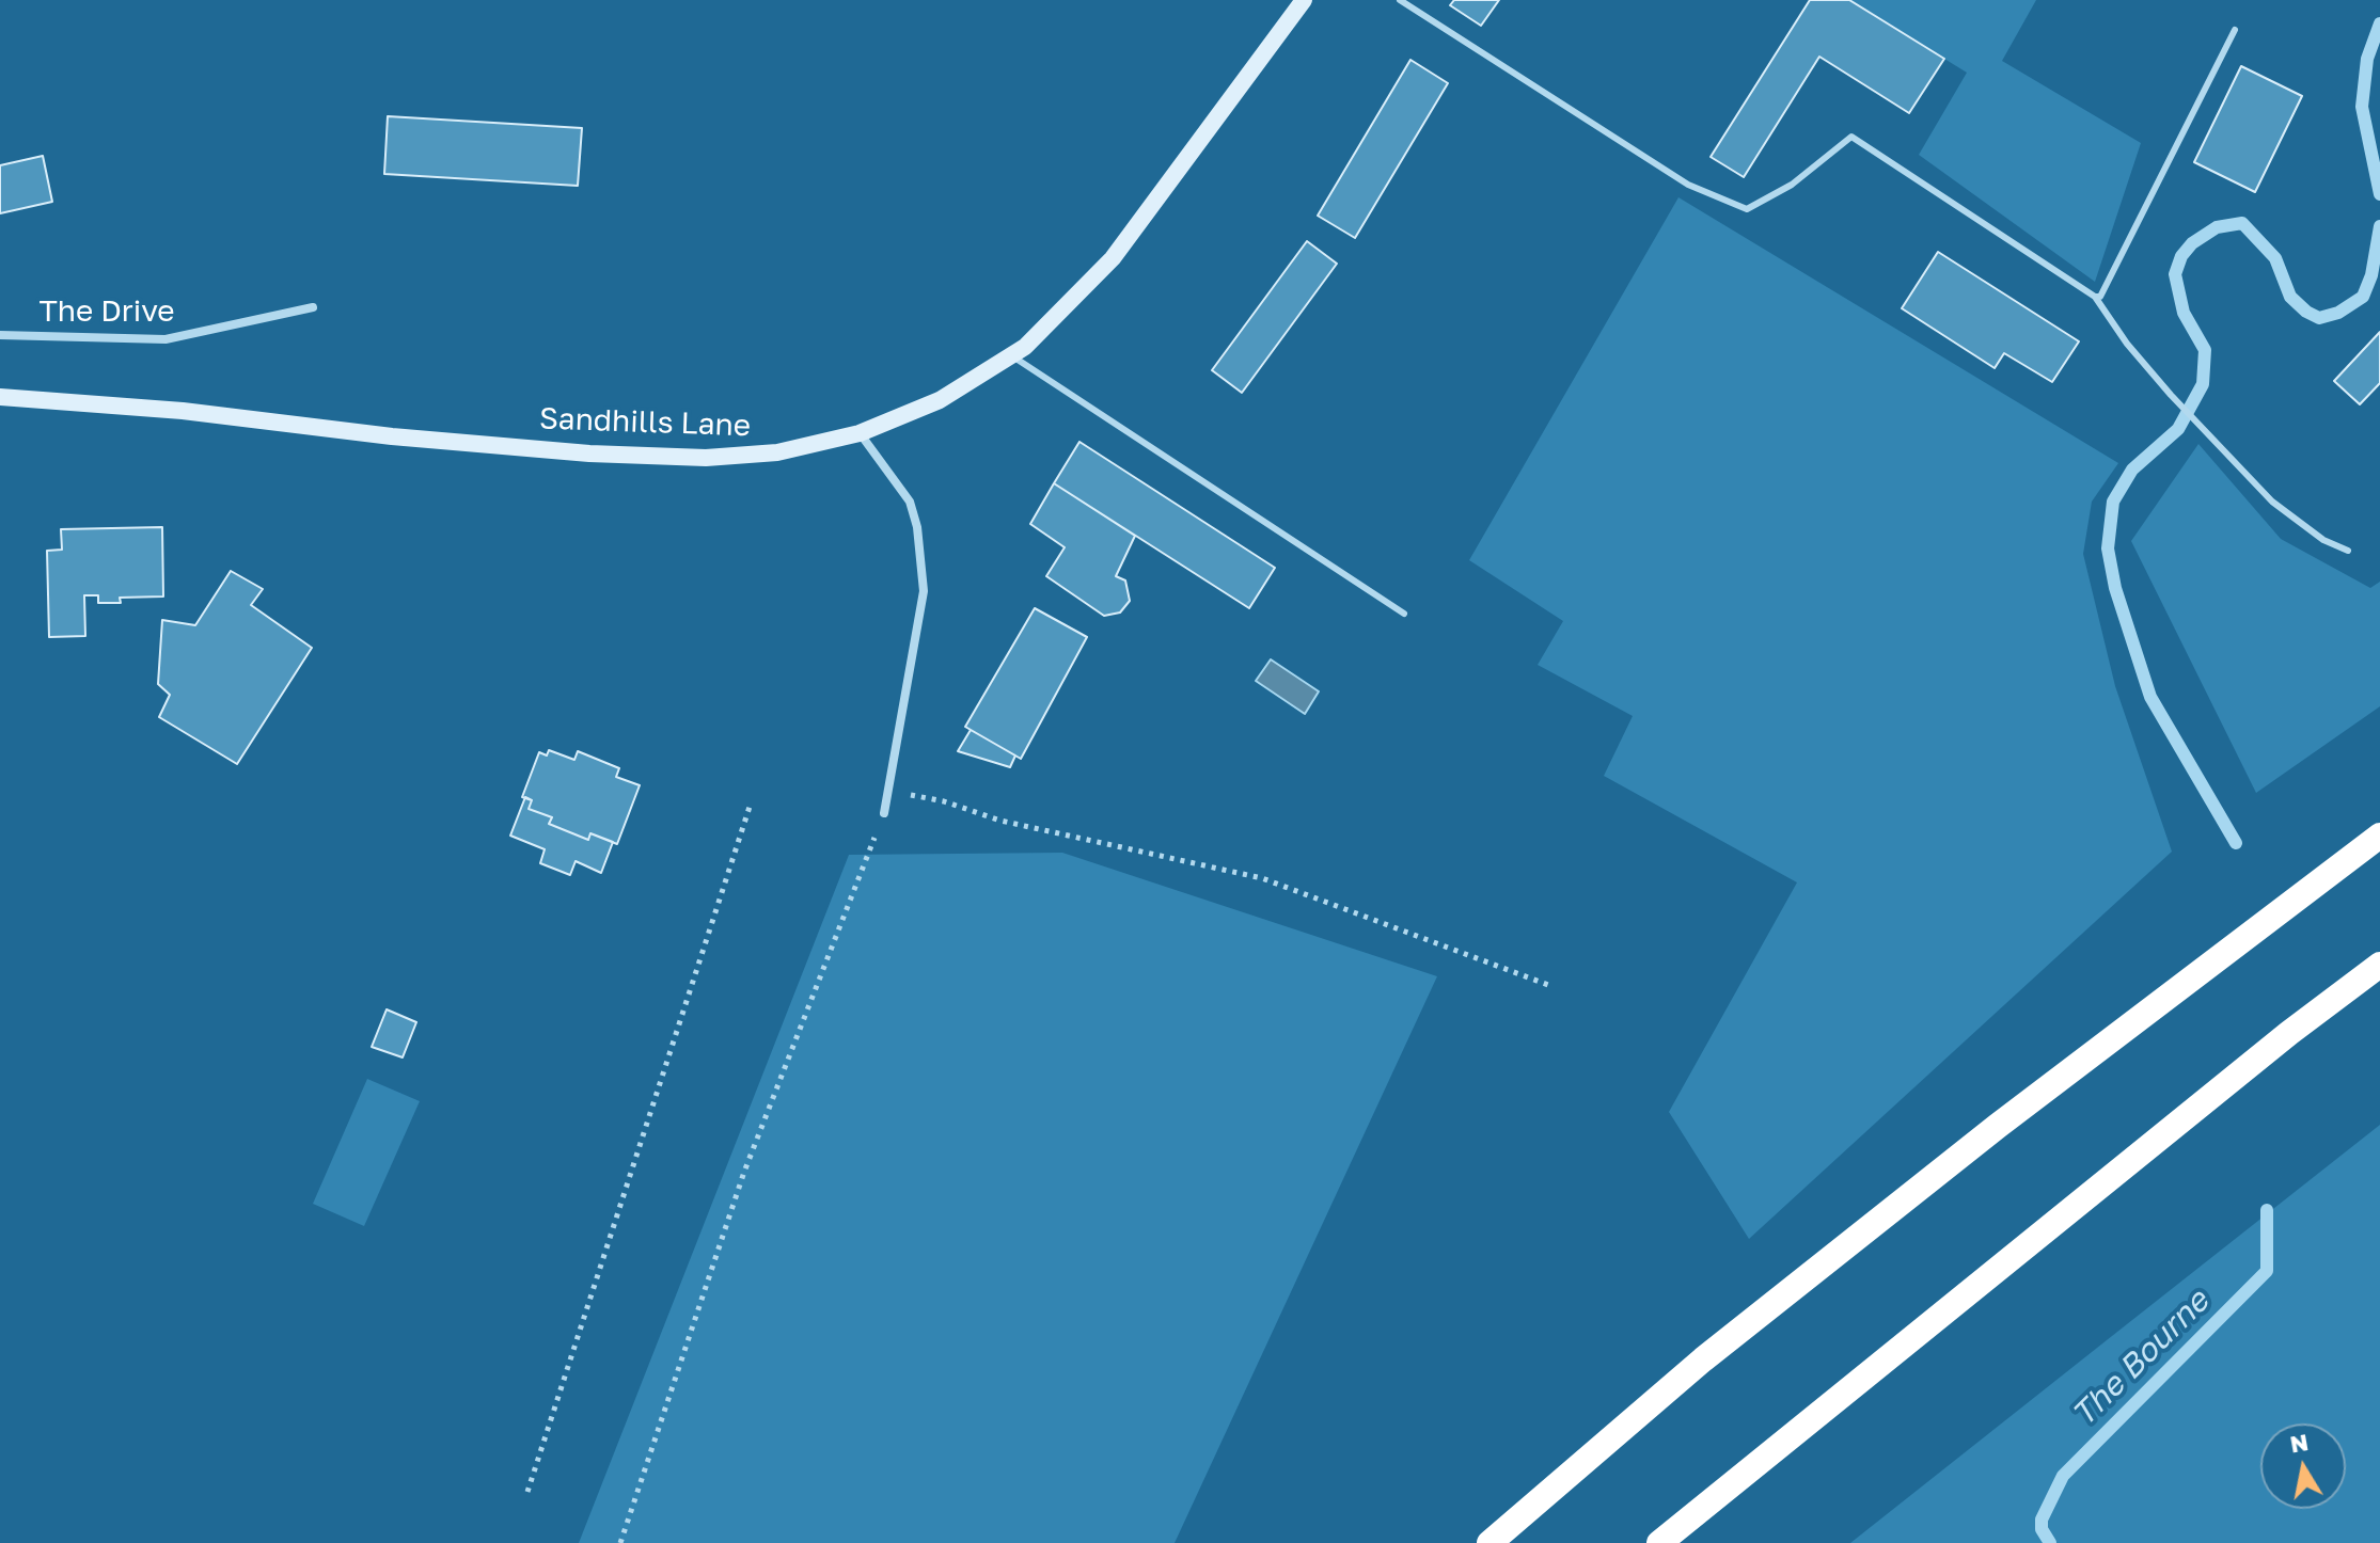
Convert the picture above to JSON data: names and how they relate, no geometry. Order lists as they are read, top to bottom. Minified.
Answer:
{"streets":{"main road":["Sandhills Lane"],"street":["The Drive"]},"water":["The Bourne"],"north":"top"}
